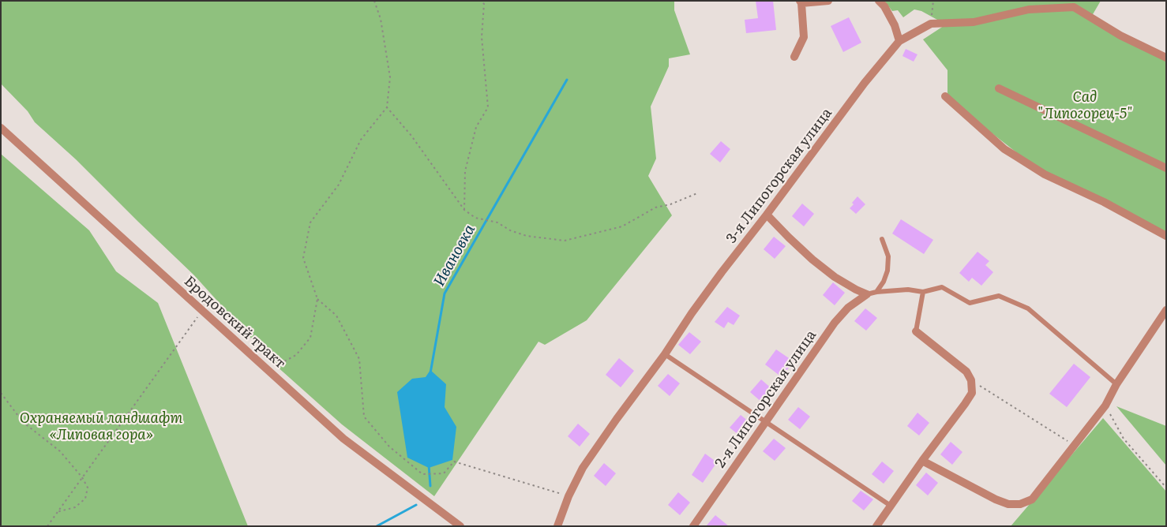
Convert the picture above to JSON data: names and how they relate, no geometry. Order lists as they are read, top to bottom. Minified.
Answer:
{"streets":{"street":["3-я Липогорская улица","Бродовский тракт","2-я Липогорская улица"]},"water":["Ивановка"],"parks":["Сад \"Липогорец-5\"","Охраняемый ландшафт «Липовая гора»"]}
